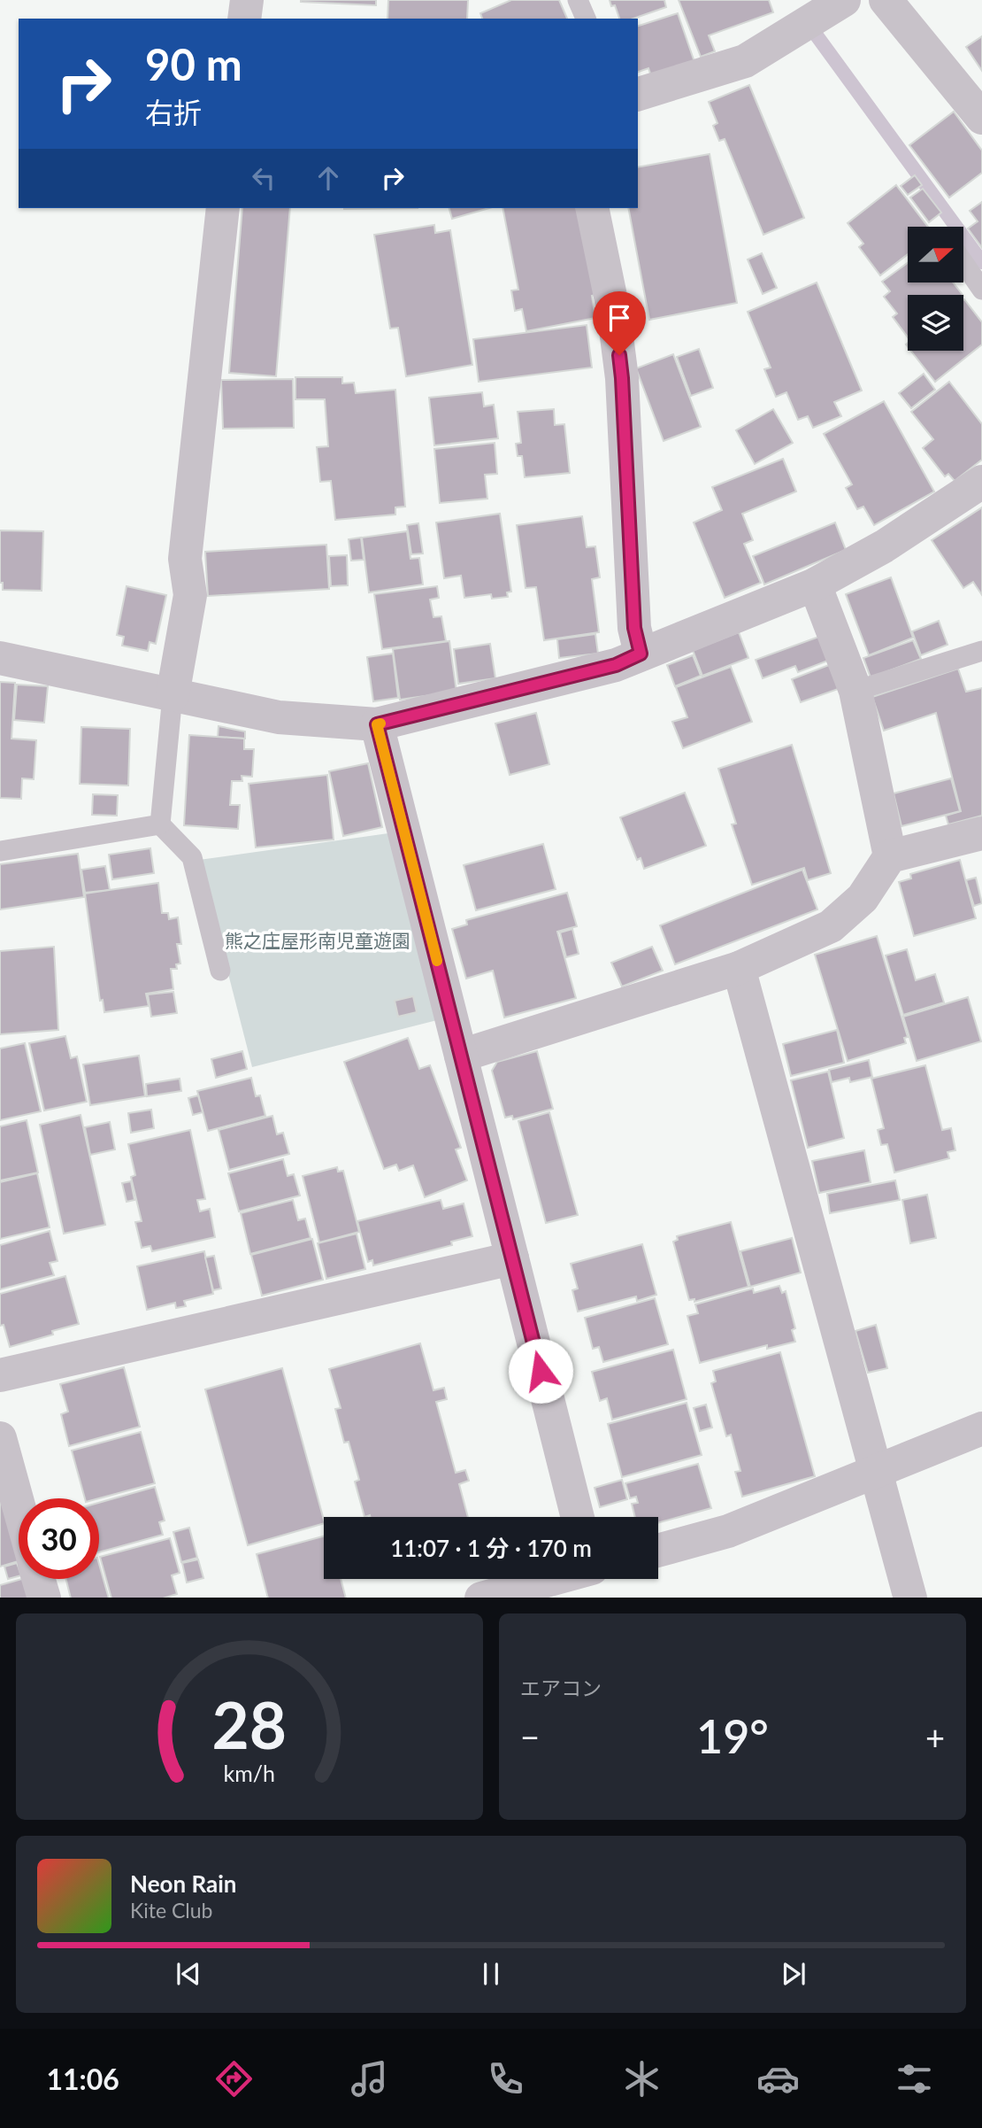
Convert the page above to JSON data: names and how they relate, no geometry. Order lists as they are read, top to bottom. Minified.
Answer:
{"parks":["熊之庄屋形南児童遊園"],"north":"right","page":{"turn":["90 m","右折"],"limit":"30","trip":"11:07 · 1 分 · 170 m","tile":"エアコン","heat":["−","19°","+"],"song":["Neon Rain","Kite Club"],"tabs":"11:06","gauge":["28","km/h"]}}
